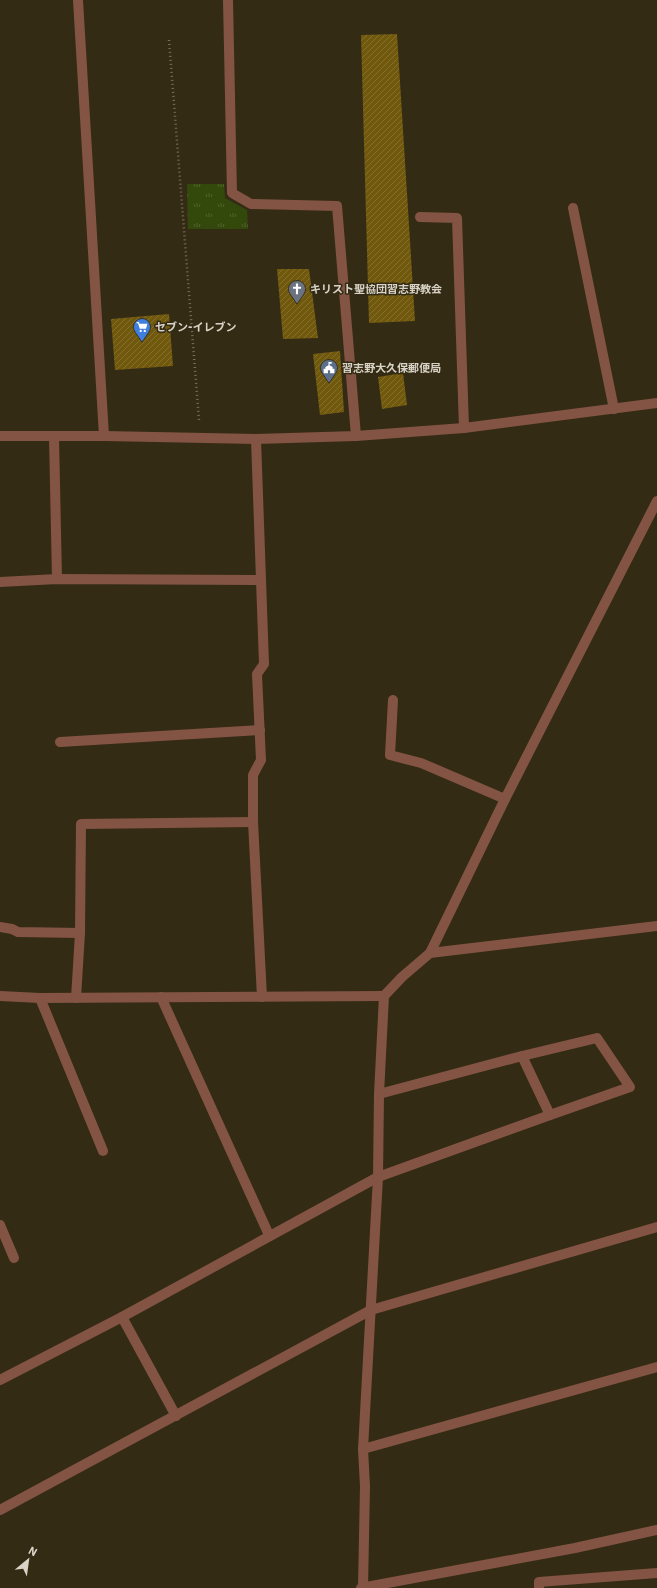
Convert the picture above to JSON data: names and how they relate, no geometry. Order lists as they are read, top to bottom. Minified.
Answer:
{"places":{"church":["キリスト聖協団習志野教会"],"supermarket":["セブン-イレブン"],"public building":["習志野大久保郵便局"]},"north":"top right"}
